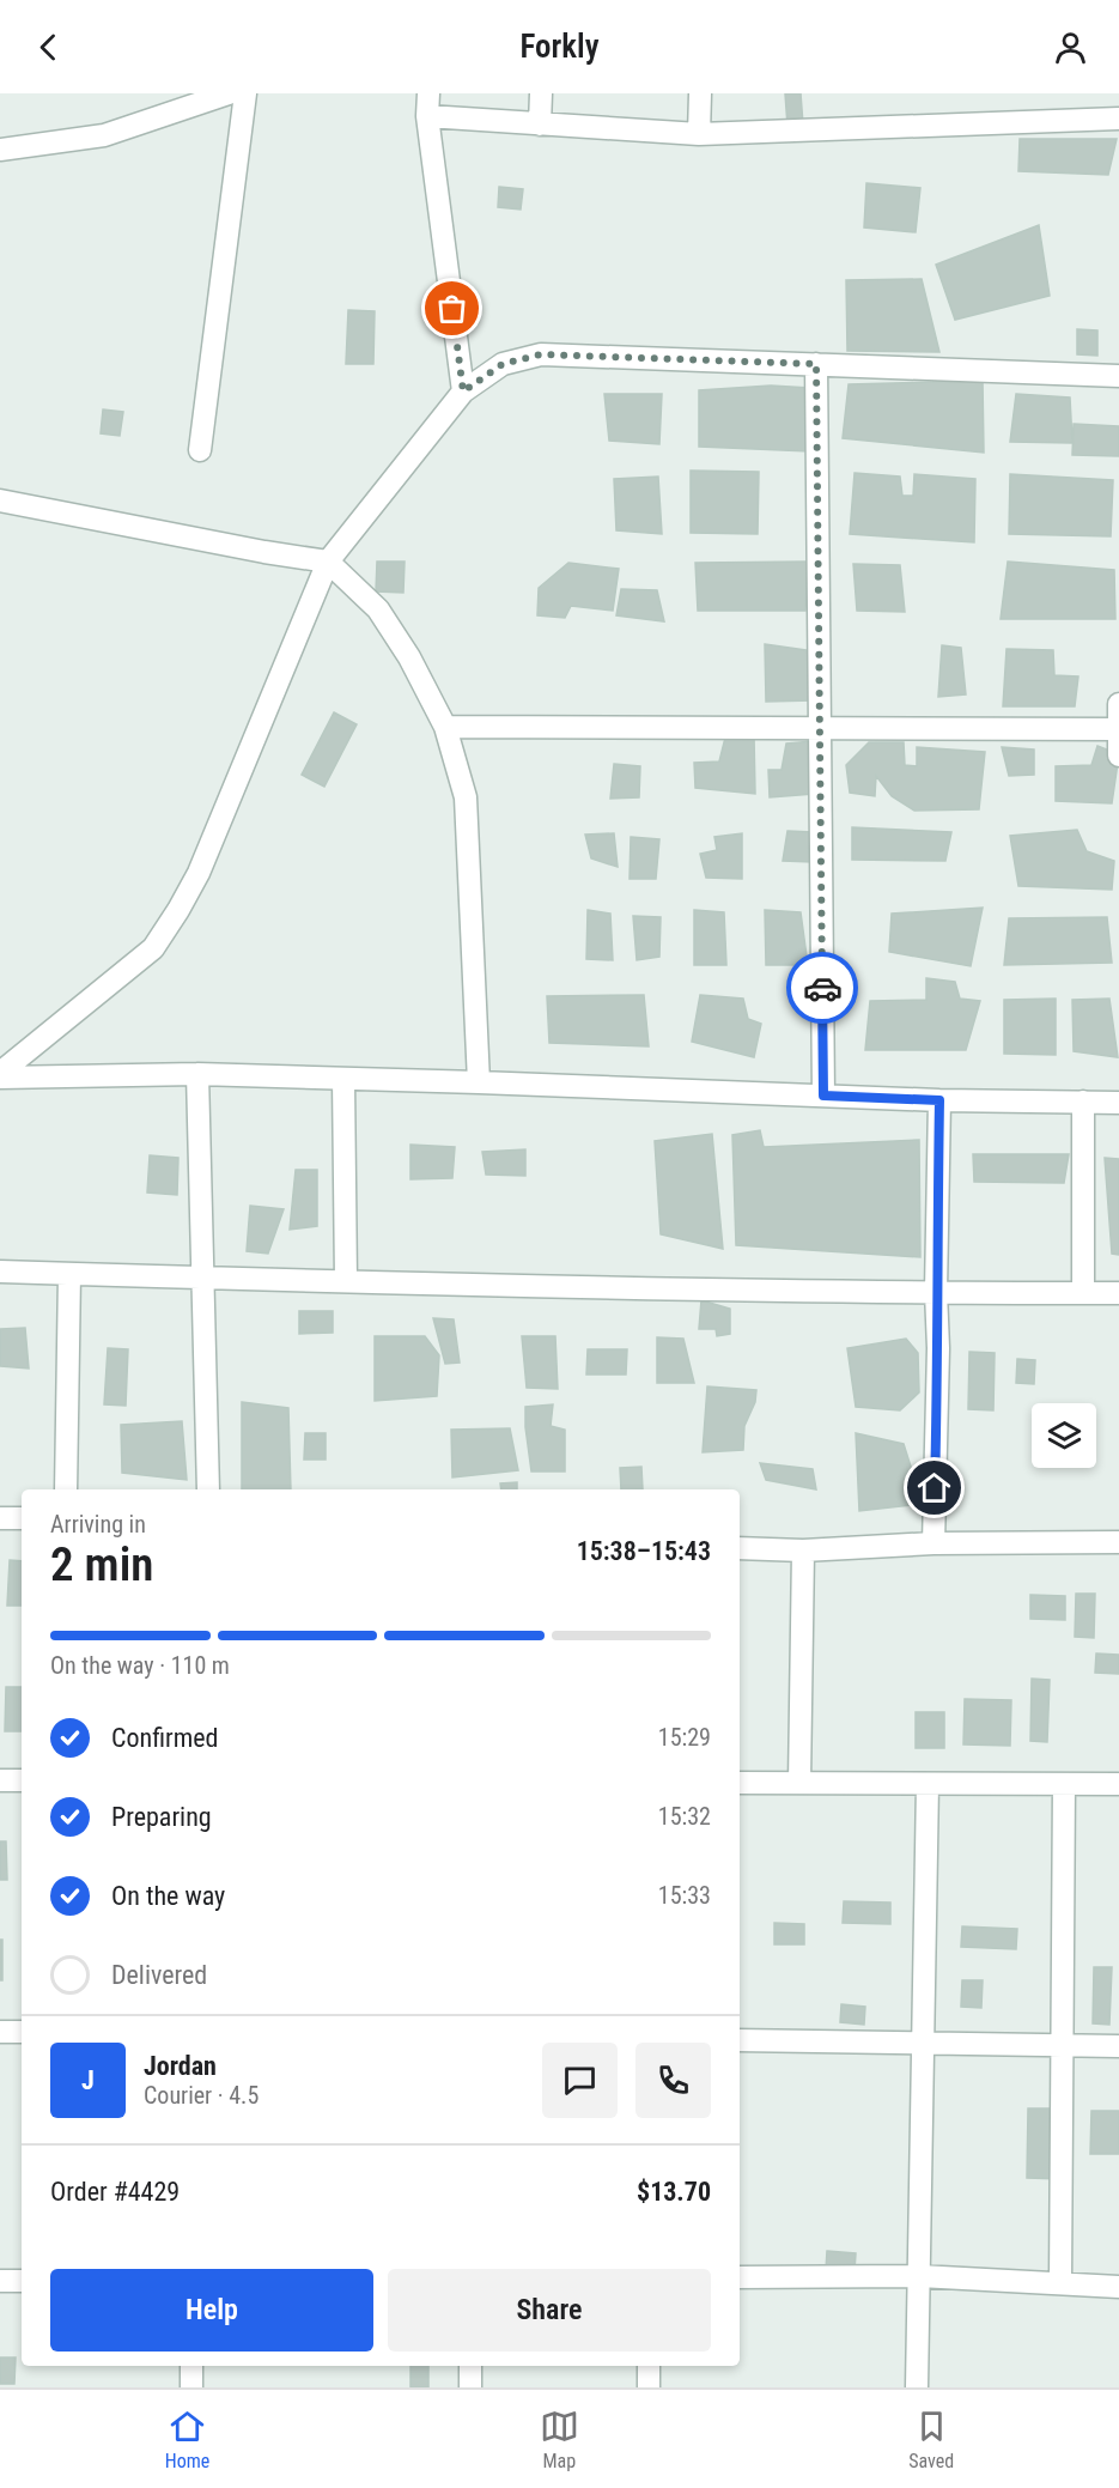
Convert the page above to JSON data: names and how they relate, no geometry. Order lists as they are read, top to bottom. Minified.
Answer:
{"page":{"header":"Forkly","heading":["2 min","Arriving in","15:38–15:43"],"panel":["Jordan","Courier · 4.5","Order #4429","$13.70"],"bar":"On the way · 110 m","list":[["Confirmed","15:29"],["Preparing","15:32"],["On the way","15:33"],"Delivered"],"round":"J","buttons":["Help","Share"],"tabs":["Home","Map","Saved"]}}
